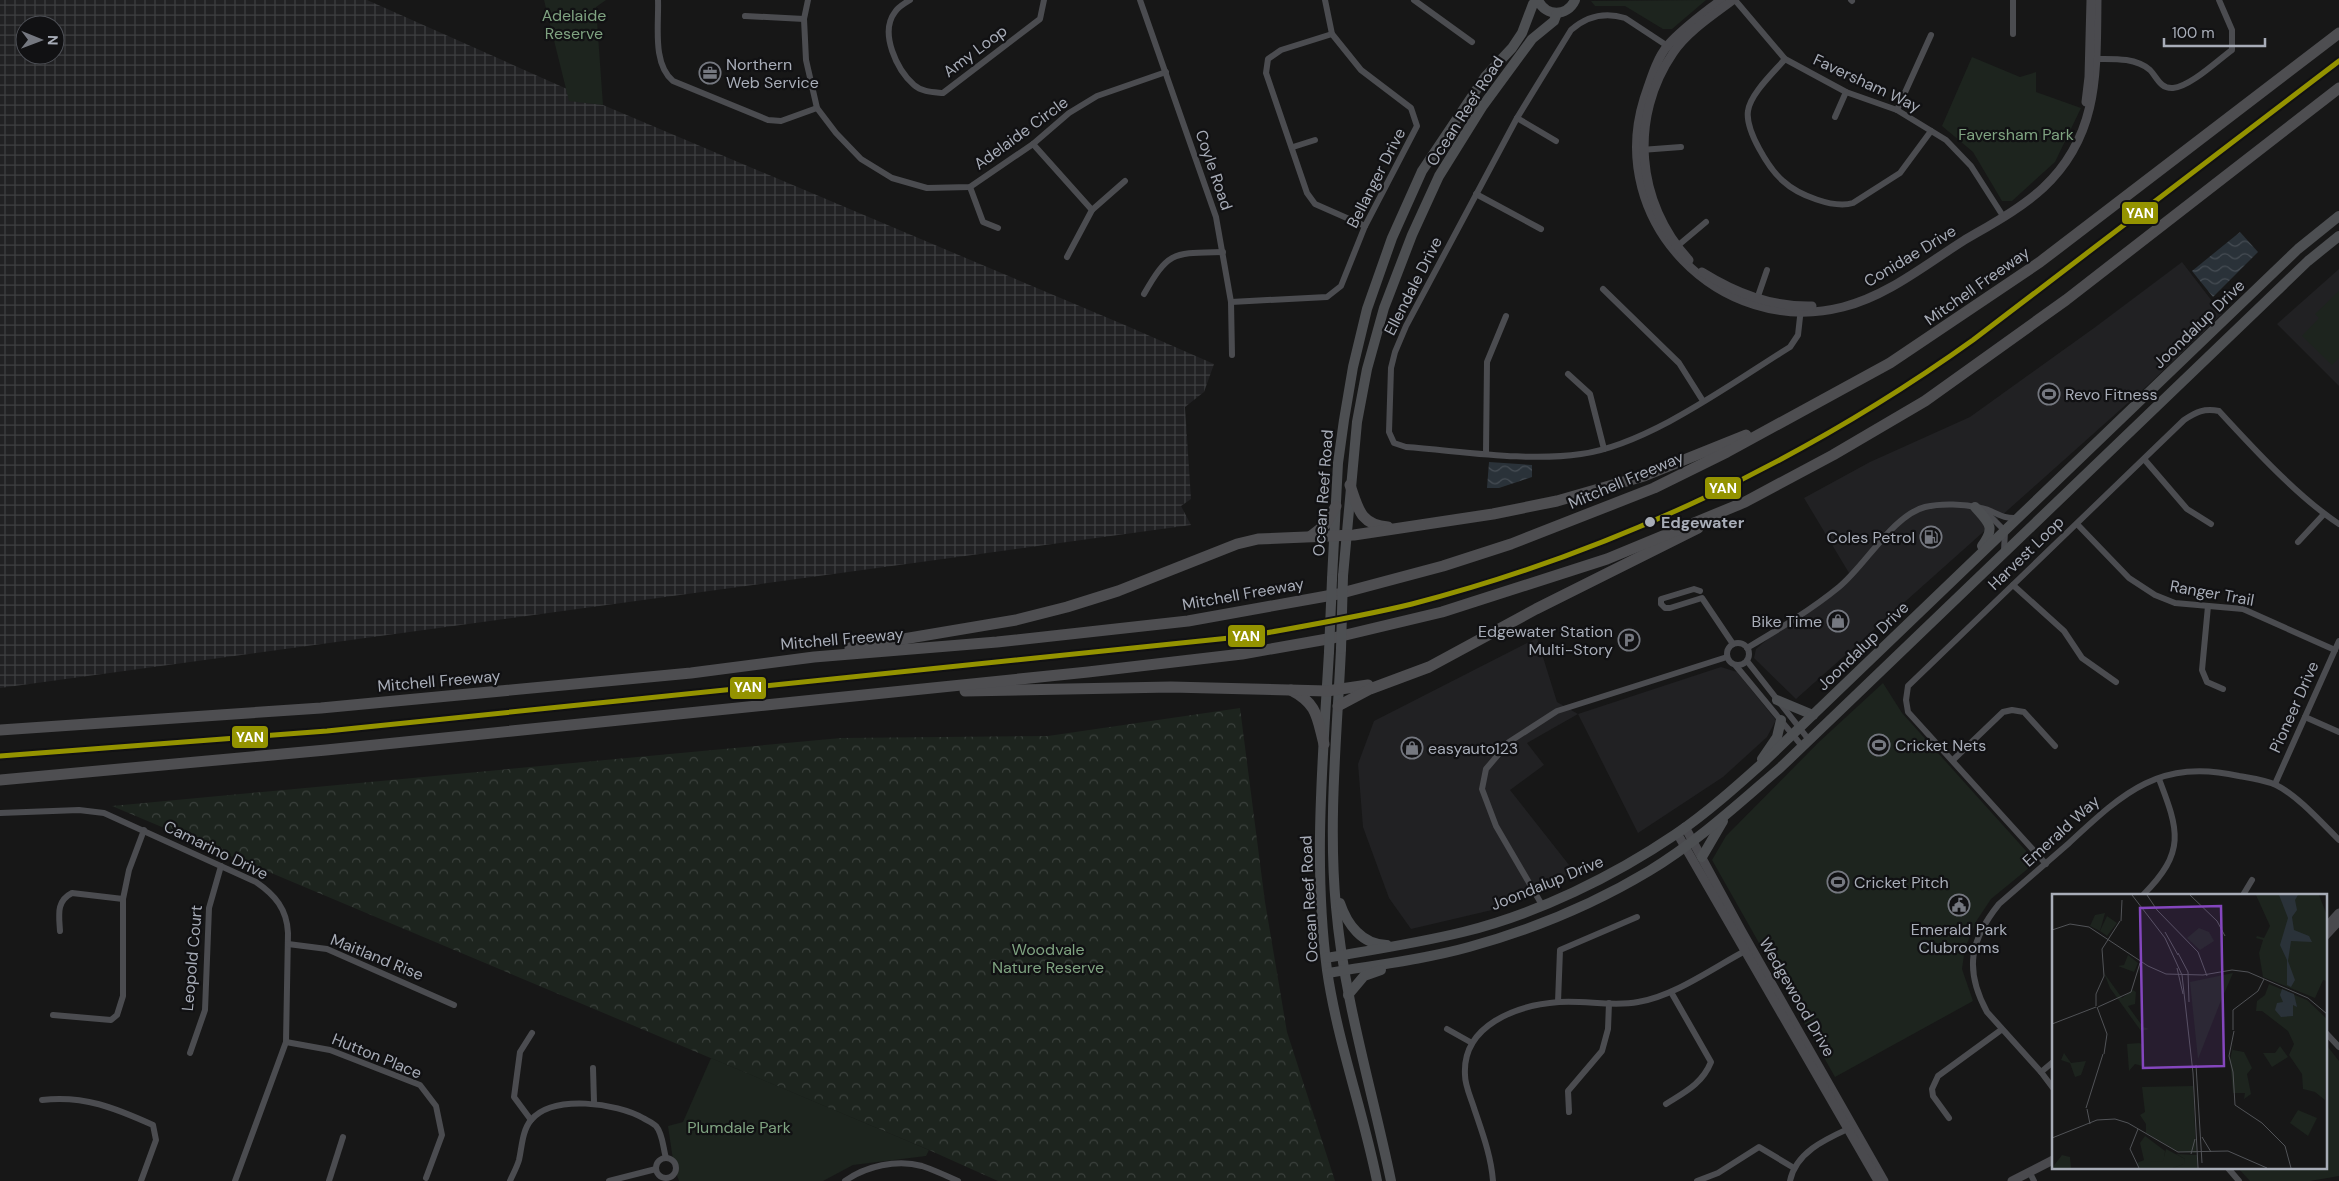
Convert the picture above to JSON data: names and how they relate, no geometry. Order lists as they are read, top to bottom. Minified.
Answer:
{"streets":{"highway":["Mitchell Freeway"],"main road":["Ocean Reef Road","Joondalup Drive"],"street":["Amy Loop","Faversham Way","Adelaide Circle","Coyle Road","Bellanger Drive","Conidae Drive","Ellendale Drive","Harvest Loop","Ranger Trail","Pioneer Drive","Emerald Way","Camarino Drive","Maitland Rise","Leopold Court","Wedgewood Drive","Hutton Place"]},"crossings":[["Faversham Way","Conidae Drive"],["Ocean Reef Road","Joondalup Drive"],["Adelaide Circle","Coyle Road"],["Coyle Road","Bellanger Drive"],["Conidae Drive","Ellendale Drive"],["Joondalup Drive","Wedgewood Drive"],["Harvest Loop","Ranger Trail"],["Harvest Loop","Emerald Way"],["Ranger Trail","Pioneer Drive"],["Pioneer Drive","Emerald Way"],["Camarino Drive","Maitland Rise"],["Camarino Drive","Leopold Court"],["Camarino Drive","Hutton Place"]],"parks":["Adelaide Reserve","Faversham Park","Woodvale Nature Reserve","Plumdale Park"],"places":{"office":["Northern Web Service"],"sports":["Revo Fitness","Cricket Nets","Cricket Pitch"],"other":["Edgewater"],"fuel station":["Coles Petrol"],"shop":["Bike Time","easyauto123"],"parking":["Edgewater Station Multi-Story"],"public building":["Emerald Park Clubrooms"]},"lines":["transit line YAN"],"scale_bar":"100 m","north":"right"}
